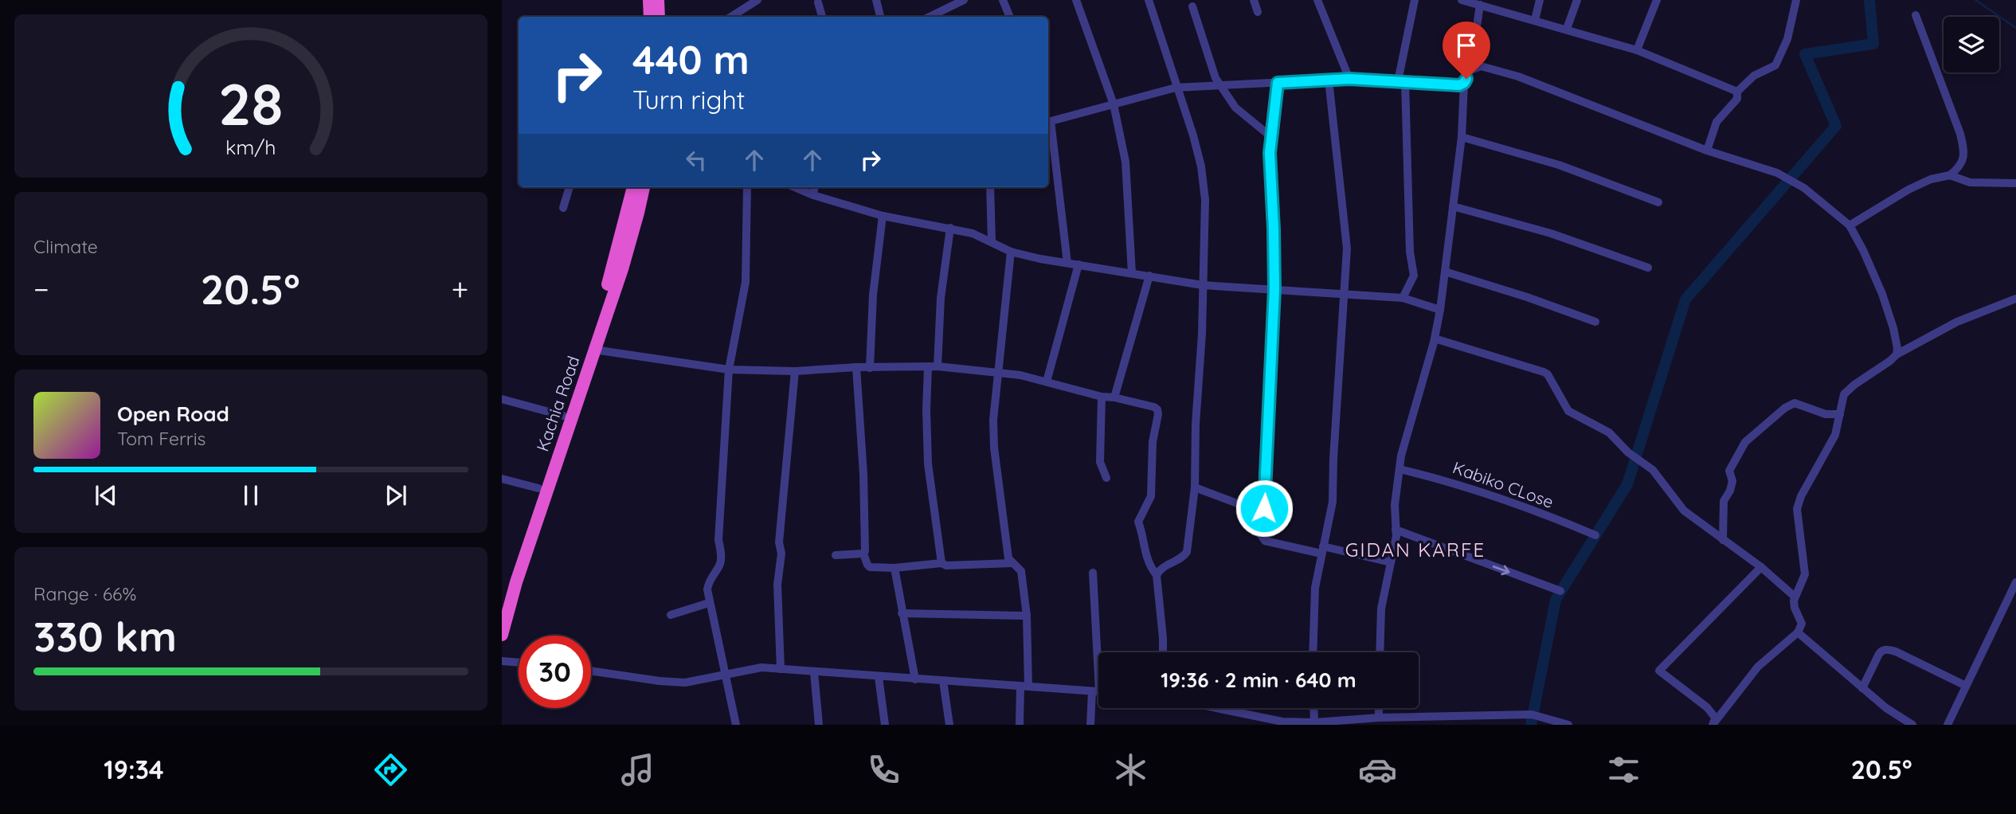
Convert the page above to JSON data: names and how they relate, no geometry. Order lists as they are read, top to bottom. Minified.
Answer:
{"streets":{"highway":["Kachia Road"],"street":["Kabiko CLose"]},"districts":["GIDAN KARFE"],"page":{"turn":["440 m","Turn right"],"tile":["Climate",["Range · 66%","330 km"]],"heat":["−","20.5°","+"],"song":["Open Road","Tom Ferris"],"limit":"30","trip":"19:36 · 2 min · 640 m","tabs":["19:34","20.5°"],"gauge":["28","km/h"]}}
